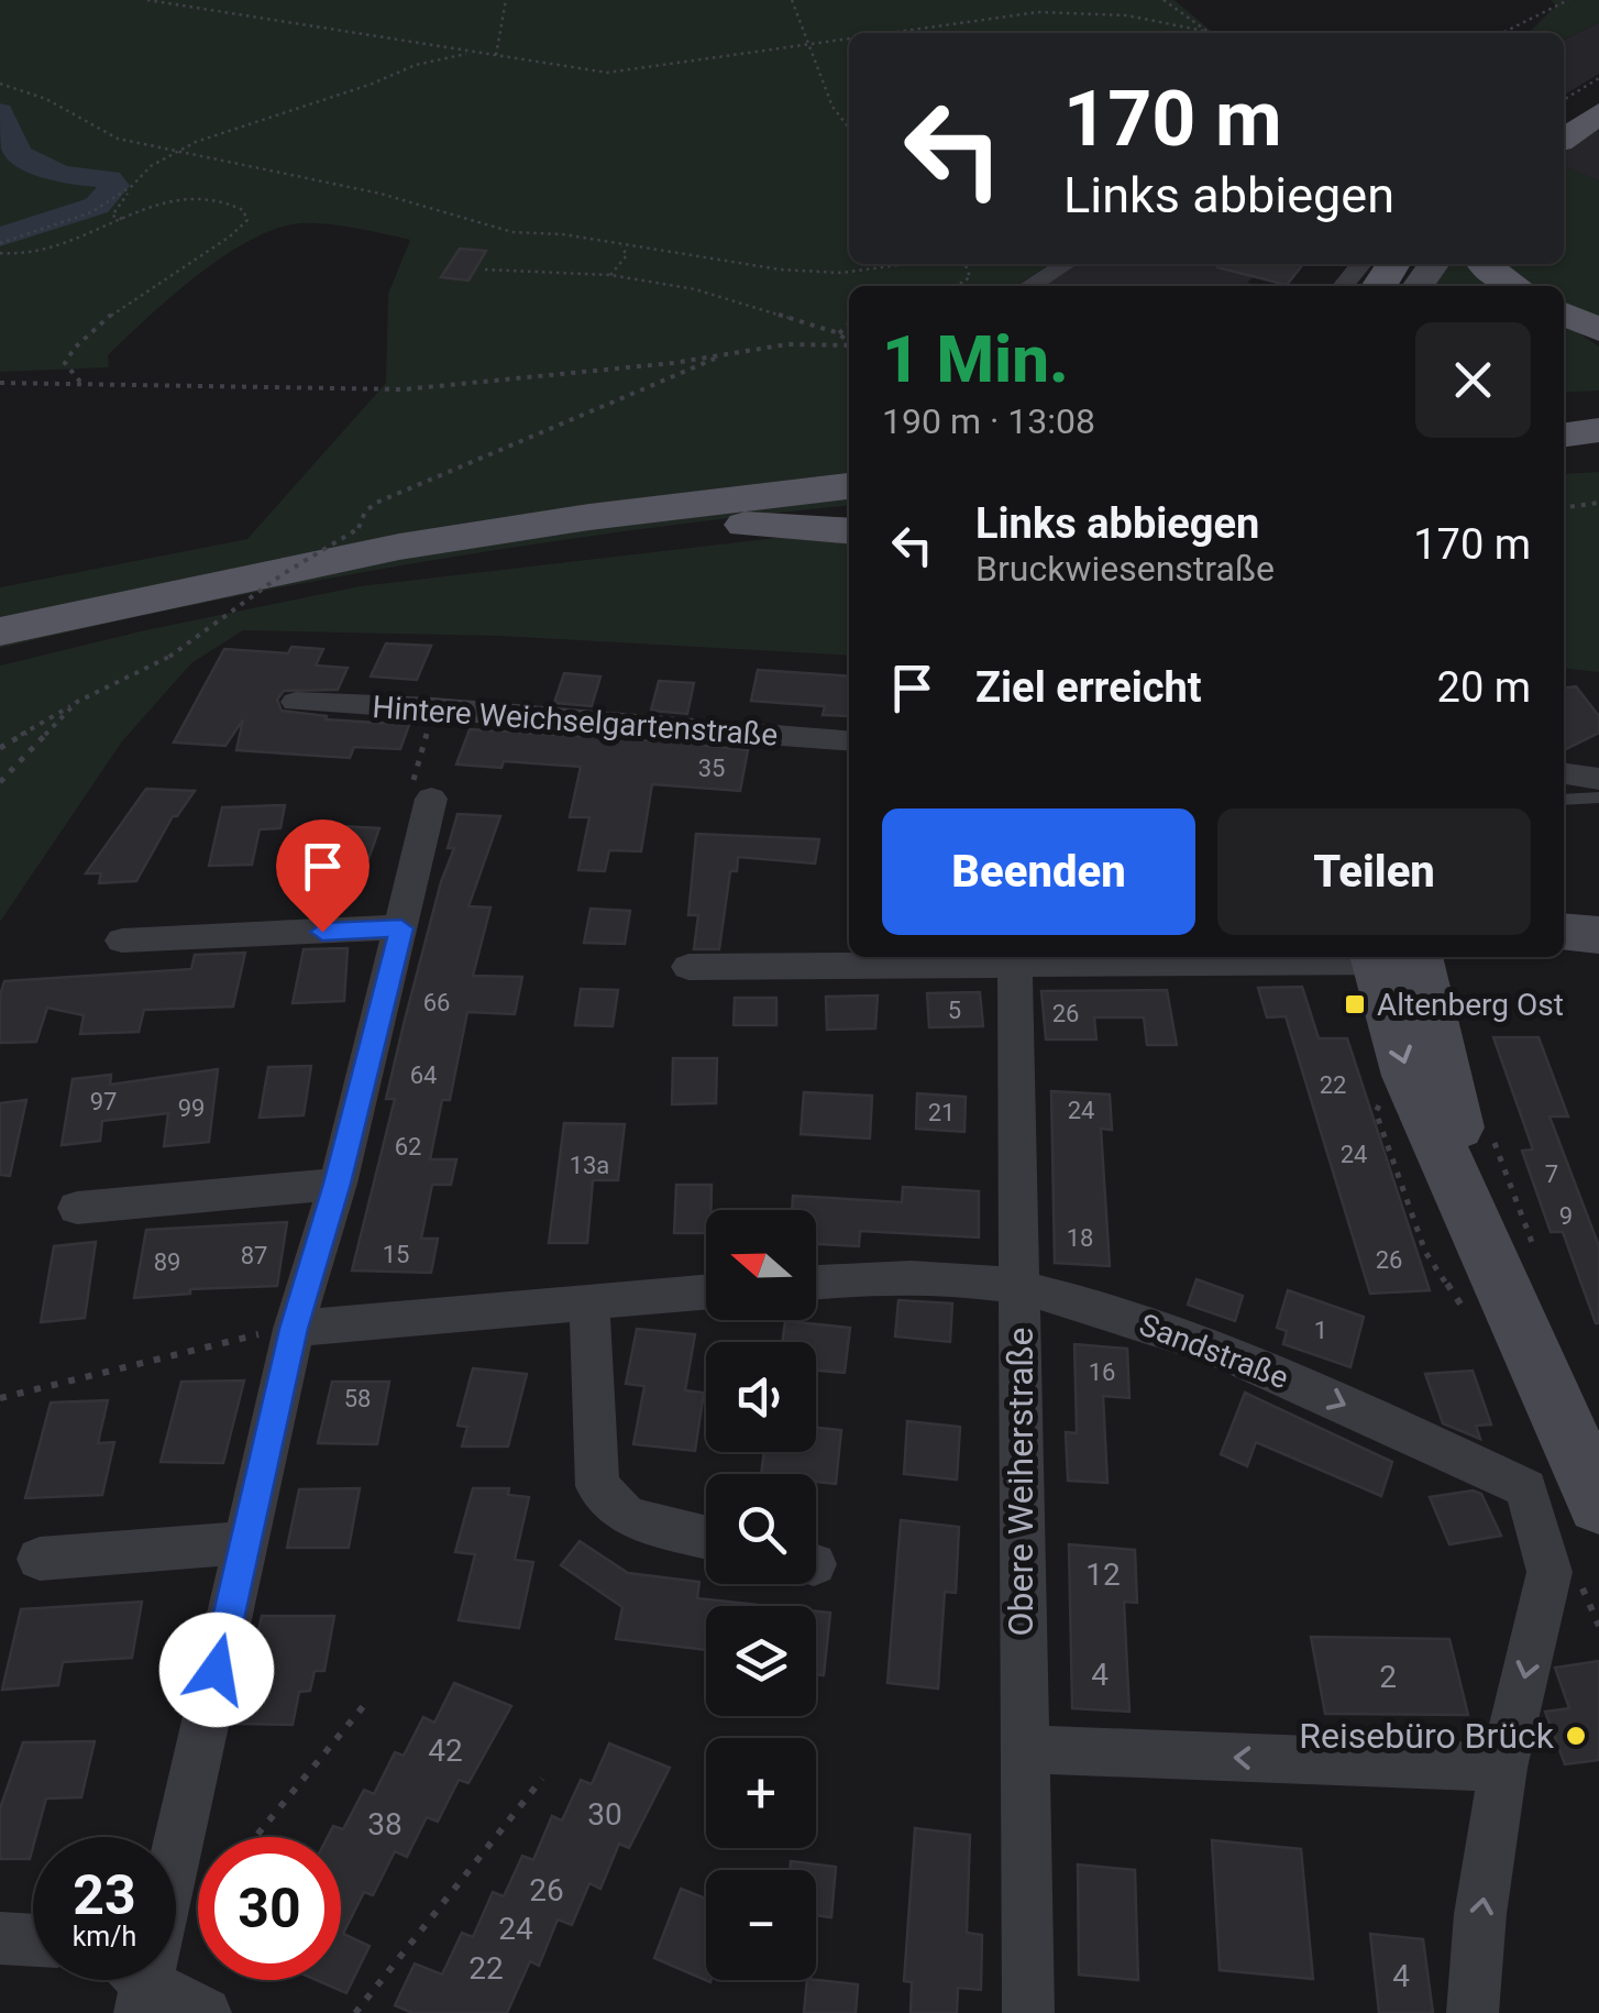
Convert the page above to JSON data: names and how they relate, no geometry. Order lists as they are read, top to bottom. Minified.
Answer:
{"streets":{"street":["Hintere Weichselgartenstraße","Sandstraße","Obere Weiherstraße"]},"crossings":[["Sandstraße","Obere Weiherstraße"]],"one_way":["Sandstraße"],"places":{"transit":["Altenberg Ost"],"other":["Reisebüro Brück"]},"house_numbers":["35","66","5","26","64","22","97","99","24","21","62","24","13a","7","9","18","15","87","26","89","1","16","58","12","4","2","42","30","38","26","24","22","4"],"north":"left","page":{"turn":["170 m","Links abbiegen"],"heading":["1 Min.","190 m · 13:08"],"list":[{"name":"Links abbiegen","note":"Bruckwiesenstraße","value":"170 m"},{"name":"Ziel erreicht","value":"20 m"}],"buttons":["Beenden","Teilen"],"map_buttons":["+","−"],"speed":"23 km/h","limit":"30"}}
